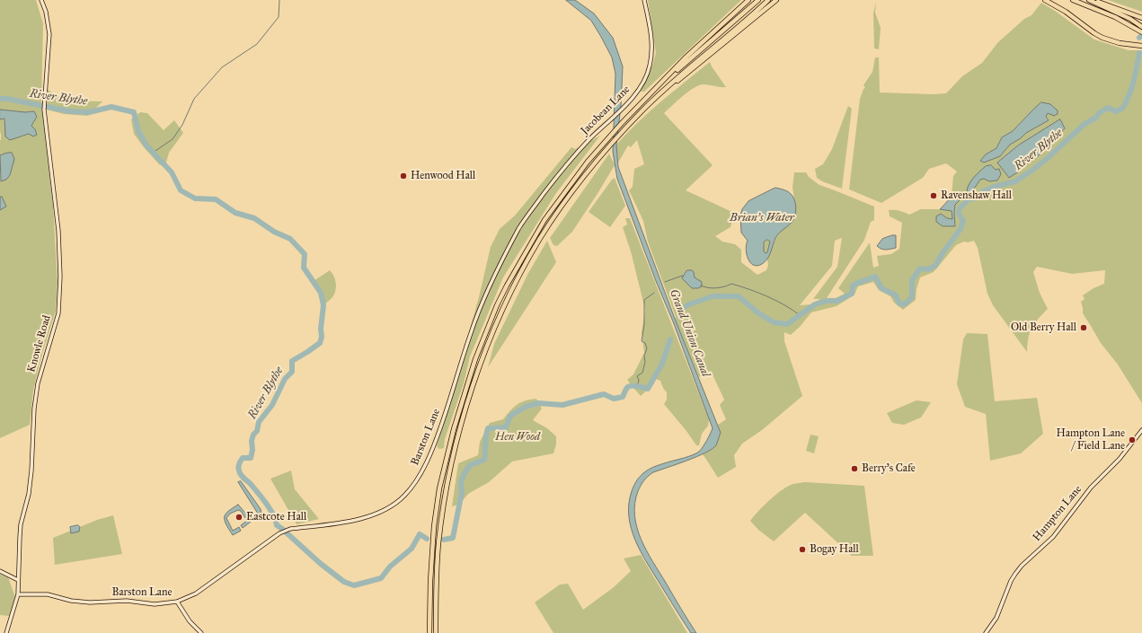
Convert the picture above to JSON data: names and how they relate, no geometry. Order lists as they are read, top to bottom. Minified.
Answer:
{"streets":{"street":["Jacobean Lane","Knowle Road","Barston Lane","Hampton Lane"]},"crossings":[["Jacobean Lane","Barston Lane"],["Knowle Road","Barston Lane"]],"water":["River Blythe","Brian's Water","Grand Union Canal"],"parks":["Hen Wood"],"places":["Henwood Hall","Ravenshaw Hall","Old Berry Hall","Hampton Lane / Field Lane","Berry’s Cafe","Eastcote Hall","Bogay Hall"]}
